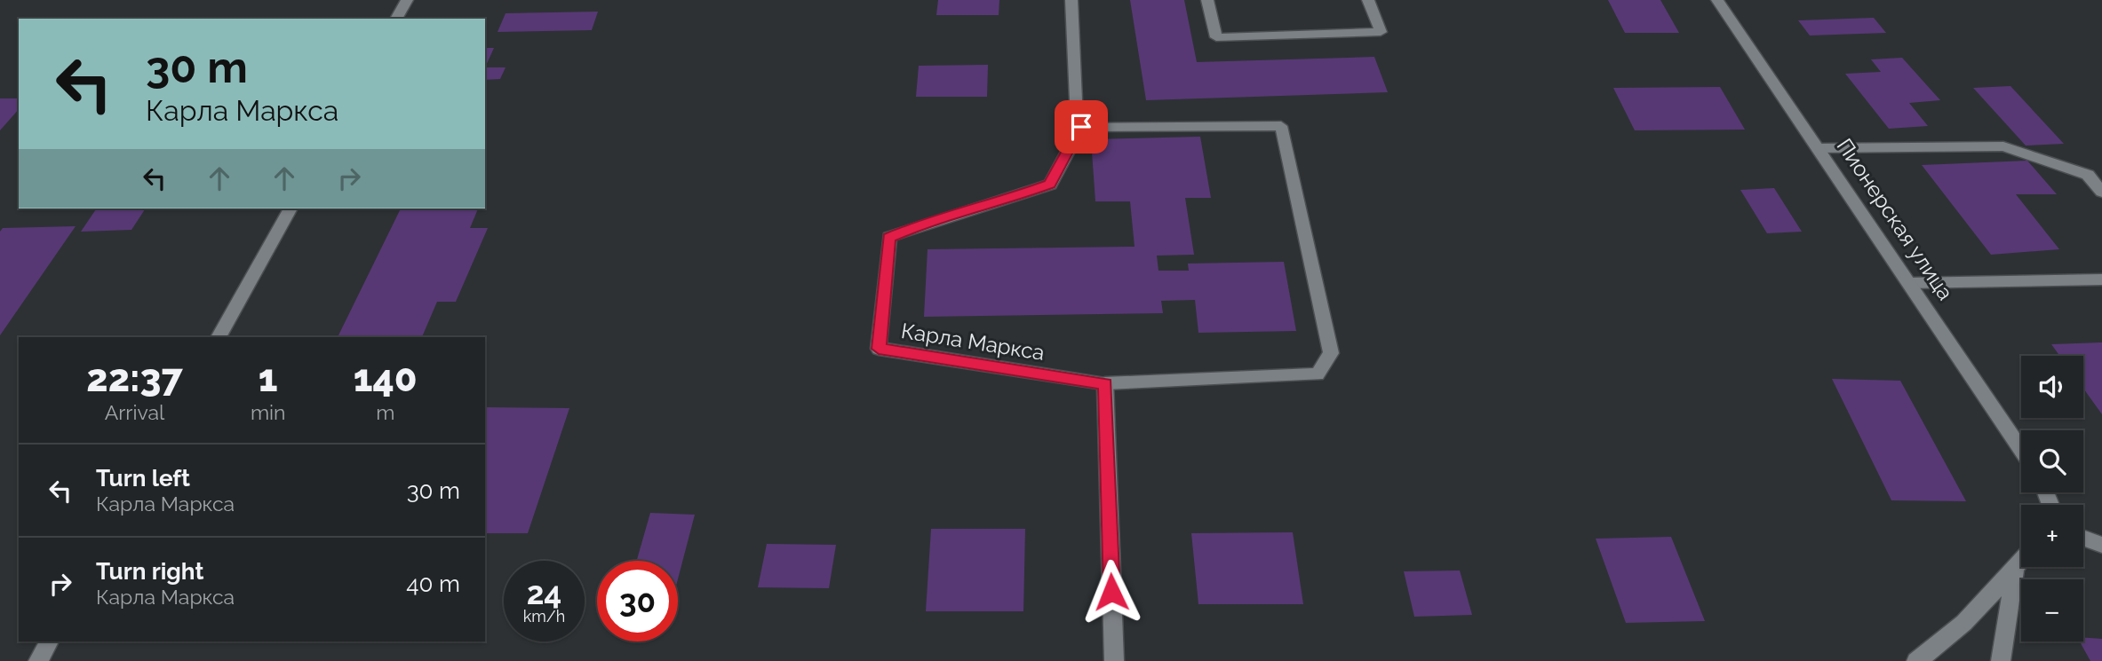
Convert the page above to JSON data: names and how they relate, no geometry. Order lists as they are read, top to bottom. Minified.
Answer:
{"streets":{"street":["Пионерская улица","Карла Маркса"]},"page":{"turn":["30 m","Карла Маркса"],"eta":["22:37","Arrival","1","min","140","m"],"map_buttons":["+","−"],"list":[{"name":"Turn left","note":"Карла Маркса","value":"30 m"},{"name":"Turn right","note":"Карла Маркса","value":"40 m"}],"speed":"24 km/h","limit":"30"}}
